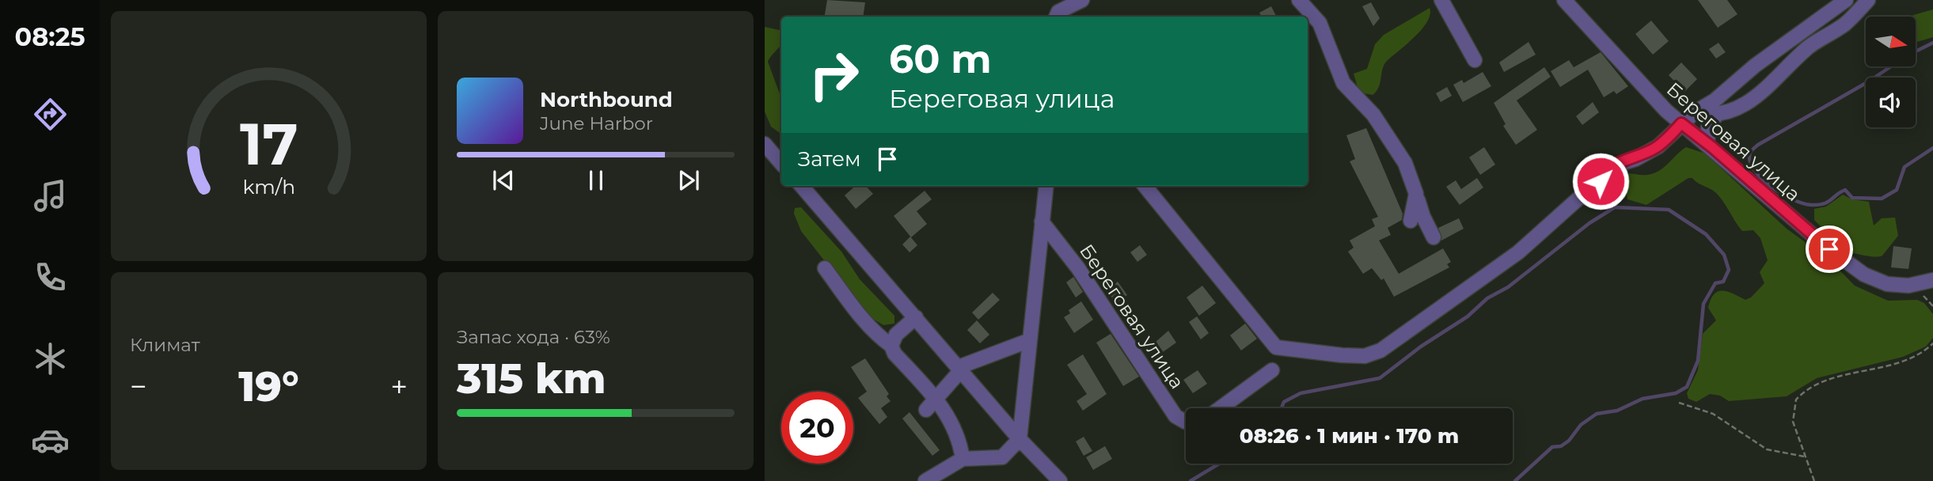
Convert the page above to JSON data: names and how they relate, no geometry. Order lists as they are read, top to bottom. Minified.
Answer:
{"streets":{"street":["Береговая улица"]},"north":"right","page":{"tabs":"08:25","turn":["60 m","Береговая улица"],"song":["Northbound","June Harbor"],"then":"Затем","tile":["Климат",["Запас хода · 63%","315 km"]],"heat":["−","19°","+"],"limit":"20","trip":"08:26 · 1 мин · 170 m","gauge":["17","km/h"]}}
